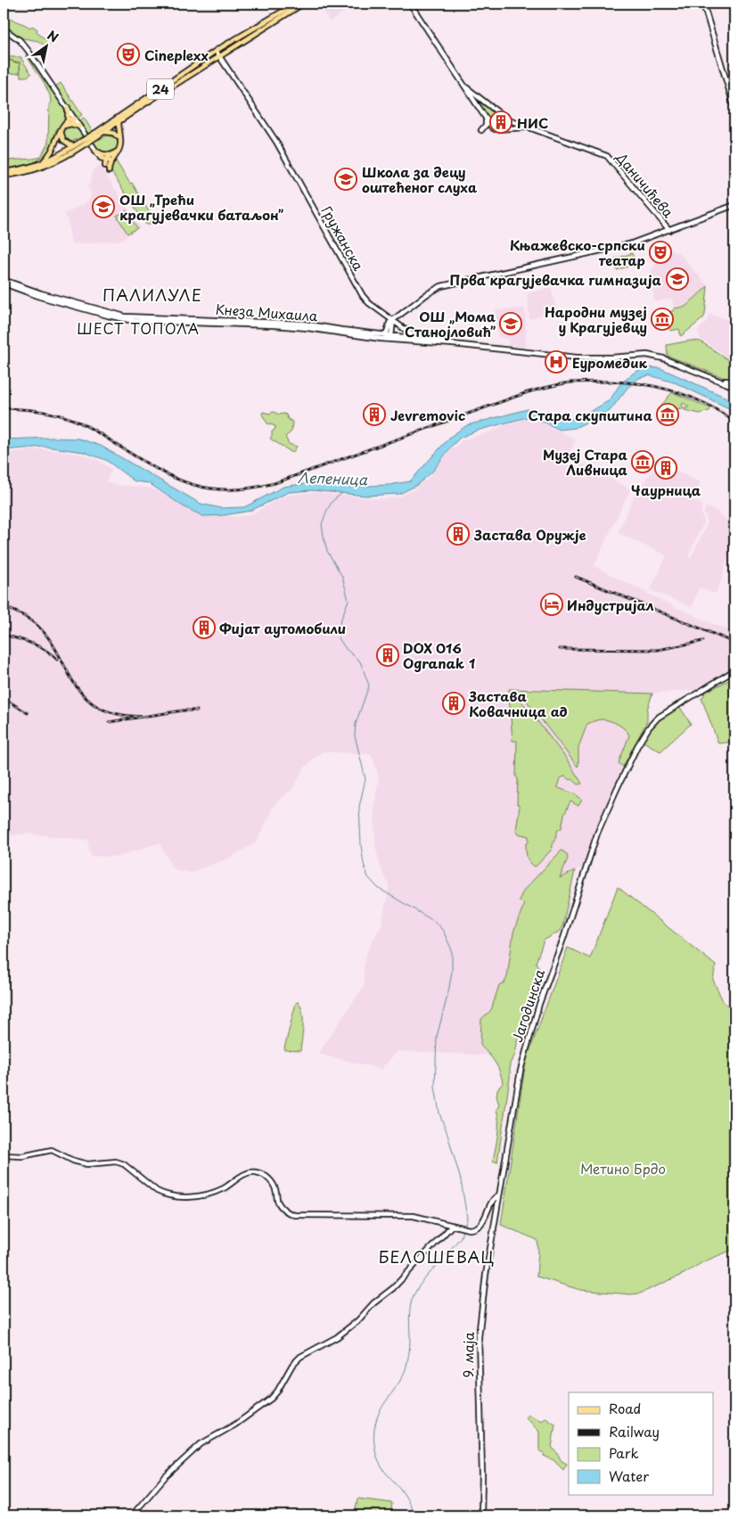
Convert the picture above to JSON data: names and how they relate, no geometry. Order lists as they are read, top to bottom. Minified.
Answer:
{"streets":{"main road":["24"],"street":["Даничићева","Гружанска","Кнеза Михаила","Јагодинска","9. маја"]},"crossings":[["24","Гружанска"],["Гружанска","Кнеза Михаила"],["Јагодинска","9. маја"]],"districts":["ПАЛИЛУЛЕ","ШЕСТ ТОПОЛА","БЕЛОШЕВАЦ"],"water":["Лепеница"],"parks":["Метино Брдо"],"places":{"theatre":["Cineplexx","Књажевско-српски театар"],"building":["НИС","Jevremovic","Чаурница","Застава Оружје","Фијат аутомобили","DOX 016 Ogranak 1","Застава Ковачница ад"],"school or university":["Школа за децу оштећеног слуха","ОШ „Трећи крагујевачки батаљон”","Прва крагујевачка гимназија","ОШ „Мома Станојловић”"],"museum":["Народни музеј у Крагујевцу","Стара скупштина","Музеј Стара Ливница"],"hospital":["Еуромедик"],"hotel":["Индустријал"]},"legend":["Road","Railway","Park","Water"],"north":"top right"}
